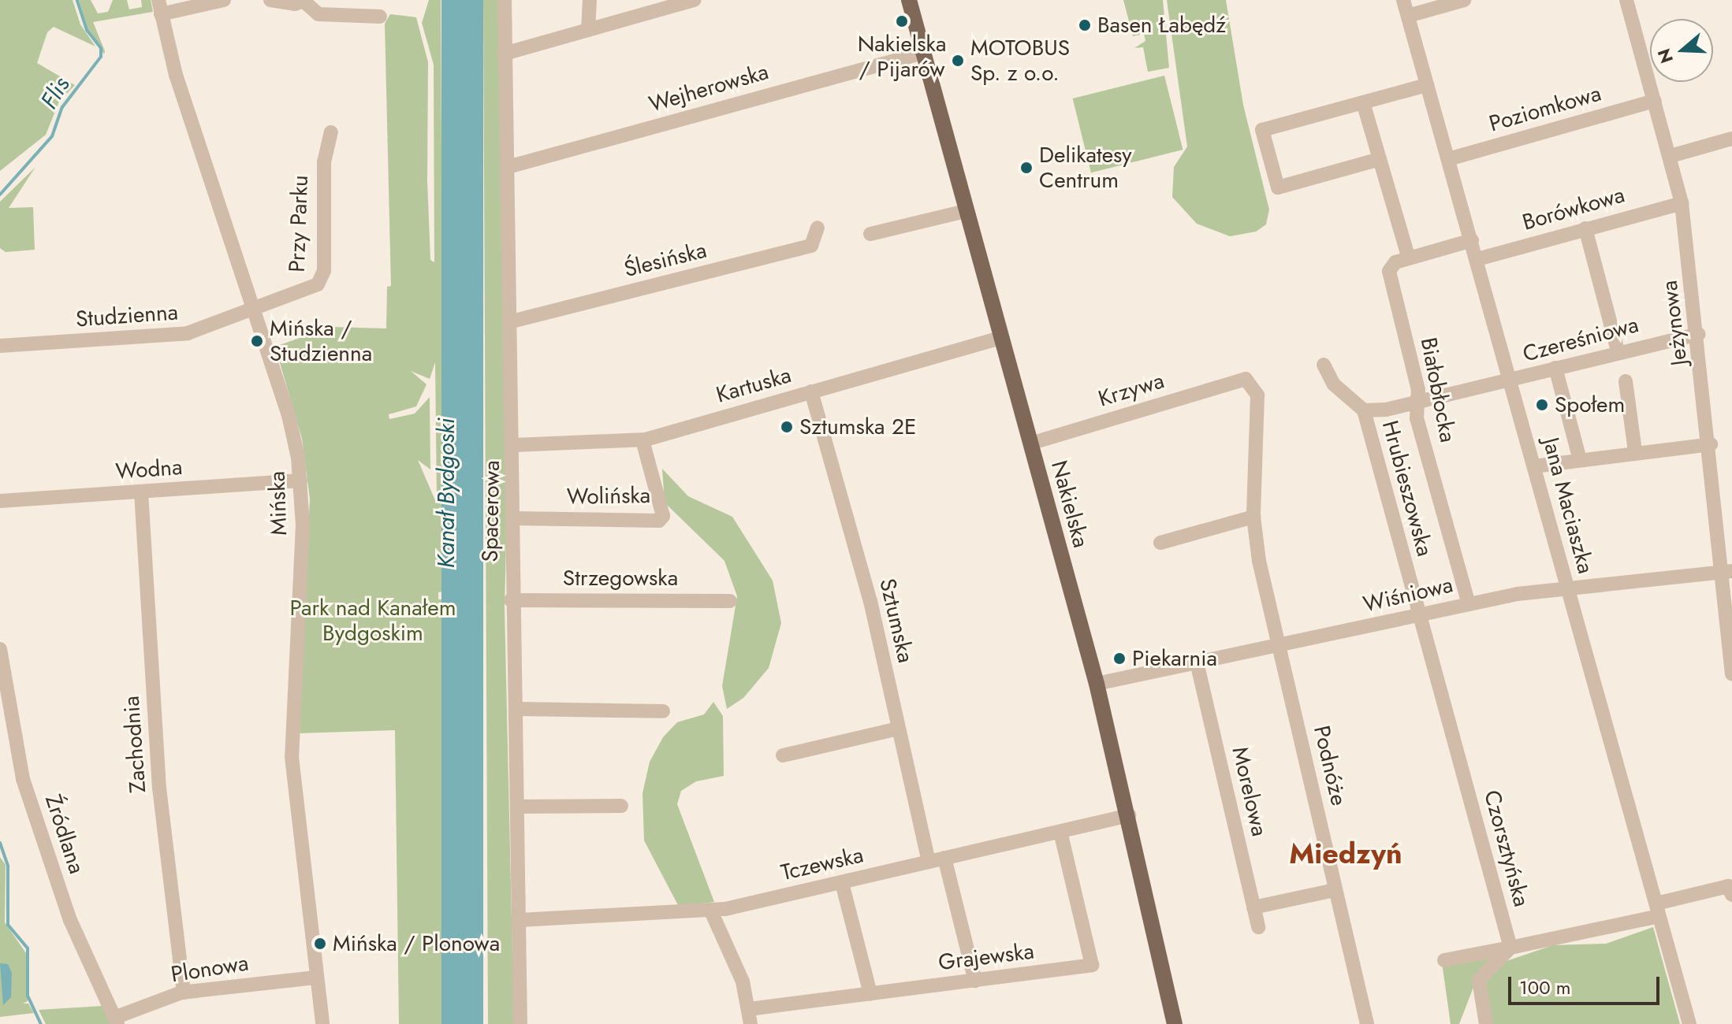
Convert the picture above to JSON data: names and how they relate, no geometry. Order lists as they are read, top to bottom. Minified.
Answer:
{"streets":{"main road":["Nakielska"],"street":["Wejherowska","Poziomkowa","Borówkowa","Przy Parku","Ślesińska","Studzienna","Jeżynowa","Czereśniowa","Kartuska","Krzywa","Białobłocka","Wodna","Hrubieszowska","Wolińska","Mińska","Jana Maciaszka","Spacerowa","Strzegowska","Wiśniowa","Sztumska","Zachodnia","Podnóże","Morelowa","Źródlana","Czorsztyńska","Tczewska","Grajewska","Plonowa"]},"crossings":[["Wejherowska","Nakielska"],["Wejherowska","Spacerowa"],["Poziomkowa","Jeżynowa"],["Poziomkowa","Jana Maciaszka"],["Borówkowa","Jeżynowa"],["Borówkowa","Jana Maciaszka"],["Przy Parku","Studzienna"],["Przy Parku","Mińska"],["Ślesińska","Spacerowa"],["Studzienna","Mińska"],["Jeżynowa","Czereśniowa"],["Jeżynowa","Wiśniowa"],["Czereśniowa","Jana Maciaszka"],["Kartuska","Wolińska"],["Kartuska","Nakielska"],["Kartuska","Spacerowa"],["Kartuska","Sztumska"],["Krzywa","Nakielska"],["Krzywa","Podnóże"],["Białobłocka","Wiśniowa"],["Wodna","Mińska"],["Wodna","Zachodnia"],["Hrubieszowska","Wiśniowa"],["Hrubieszowska","Czorsztyńska"],["Wolińska","Spacerowa"],["Mińska","Plonowa"],["Nakielska","Wiśniowa"],["Nakielska","Tczewska"],["Jana Maciaszka","Wiśniowa"],["Spacerowa","Strzegowska"],["Spacerowa","Tczewska"],["Wiśniowa","Podnóże"],["Wiśniowa","Morelowa"],["Wiśniowa","Czorsztyńska"],["Sztumska","Tczewska"],["Zachodnia","Plonowa"],["Źródlana","Plonowa"],["Tczewska","Grajewska"]],"districts":["Miedzyń"],"water":["Flis","Kanał Bydgoski"],"parks":["Park nad Kanałem Bydgoskim"],"places":["Nakielska / Pijarów","Basen Łabędź","MOTOBUS Sp. z o.o.","Delikatesy Centrum","Mińska / Studzienna","Społem","Sztumska 2E","Piekarnia","Mińska / Plonowa"],"scale_bar":"100 m","north":"left"}
